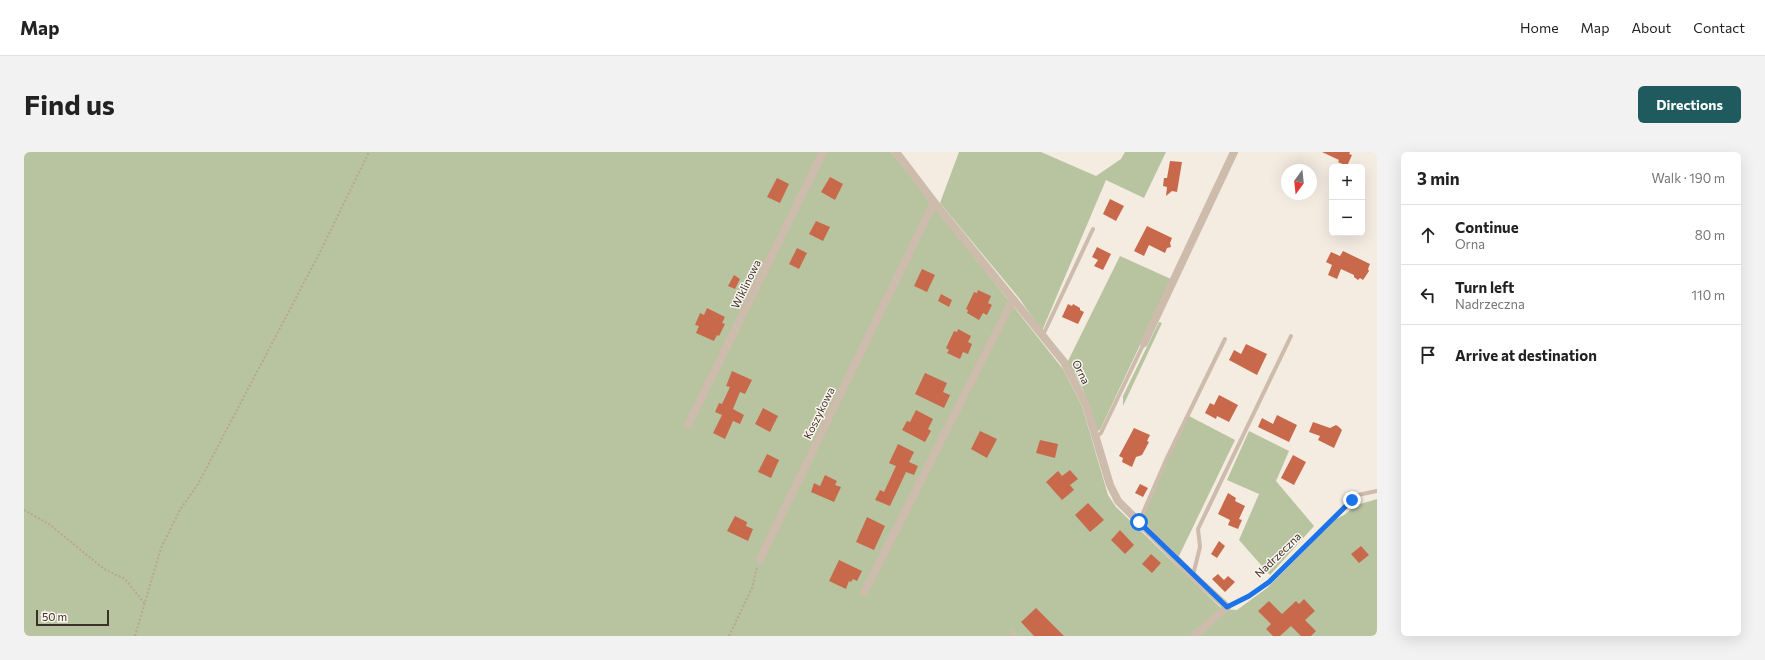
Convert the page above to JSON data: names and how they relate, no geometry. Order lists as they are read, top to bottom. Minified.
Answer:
{"streets":{"street":["Wiklinowa","Orna","Koszykowa","Nadrzeczna"]},"crossings":[["Orna","Koszykowa"],["Orna","Nadrzeczna"]],"scale_bar":"50 m","north":"bottom","page":{"header":"Map","nav":["Home","Map","About","Contact"],"buttons":"Directions","title":"Find us","heading":["3 min","Walk · 190 m"],"map_buttons":["+","−"],"list":[["Continue","Orna","80 m"],["Turn left","Nadrzeczna","110 m"],"Arrive at destination"],"scale":"50 m"}}
